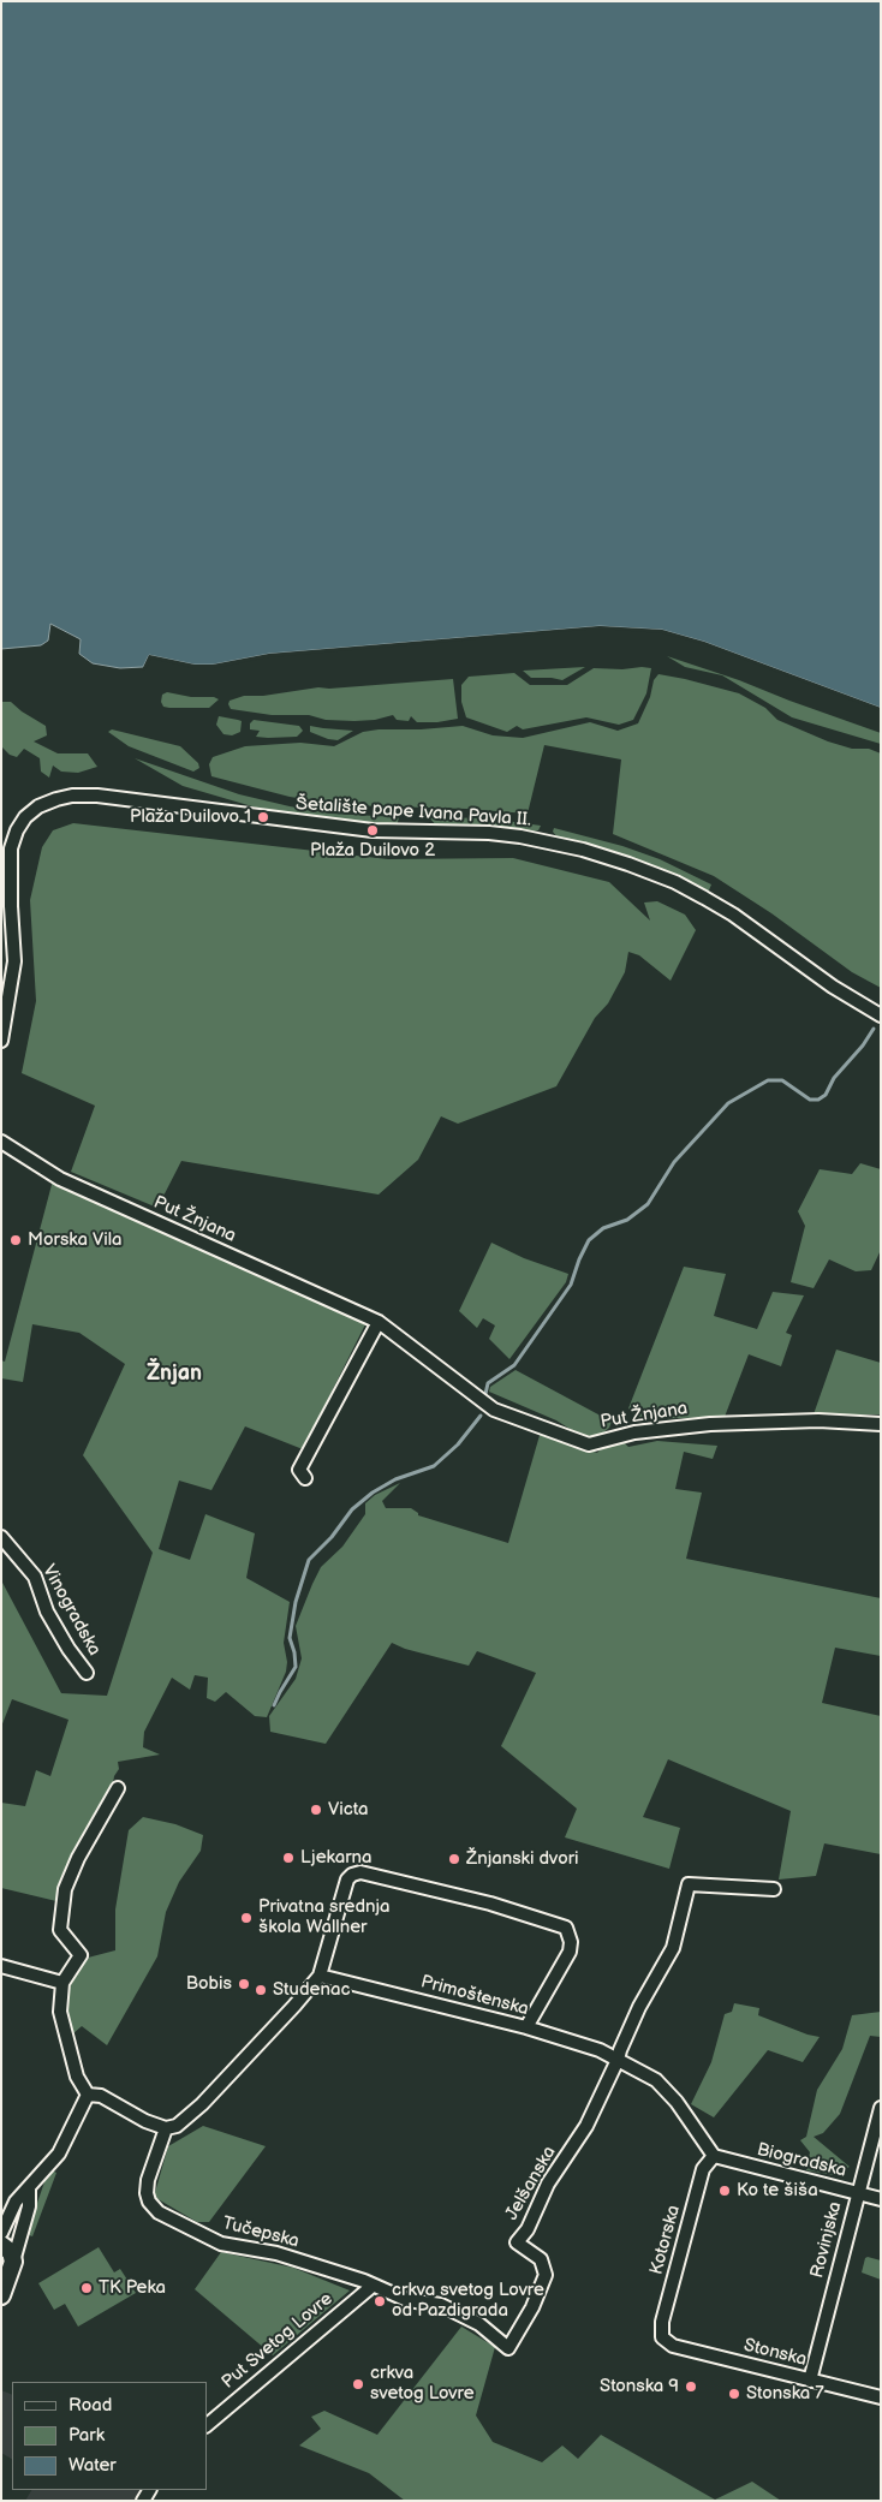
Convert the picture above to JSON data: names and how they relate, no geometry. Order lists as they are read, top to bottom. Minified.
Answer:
{"streets":{"street":["Šetalište pape Ivana Pavla II.","Put Žnjana","Vinogradska","Primoštenska","Biogradska","Jelšanska","Tučepska","Kotorska","Rovinjska","Put Svetog Lovre","Stonska"]},"crossings":[["Primoštenska","Jelšanska"],["Biogradska","Kotorska"],["Biogradska","Rovinjska"],["Jelšanska","Tučepska"],["Tučepska","Put Svetog Lovre"],["Kotorska","Stonska"],["Rovinjska","Stonska"]],"districts":["Žnjan"],"places":["Plaža Duilovo 1","Plaža Duilovo 2","Morska Vila","Victa","Ljekarna","Žnjanski dvori","Privatna srednja škola Wallner","Bobis","Studenac","Ko te šiša","TK Peka","crkva svetog Lovre od Pazdigrada","crkva svetog Lovre","Stonska 9","Stonska 7"],"legend":["Road","Park","Water"]}
